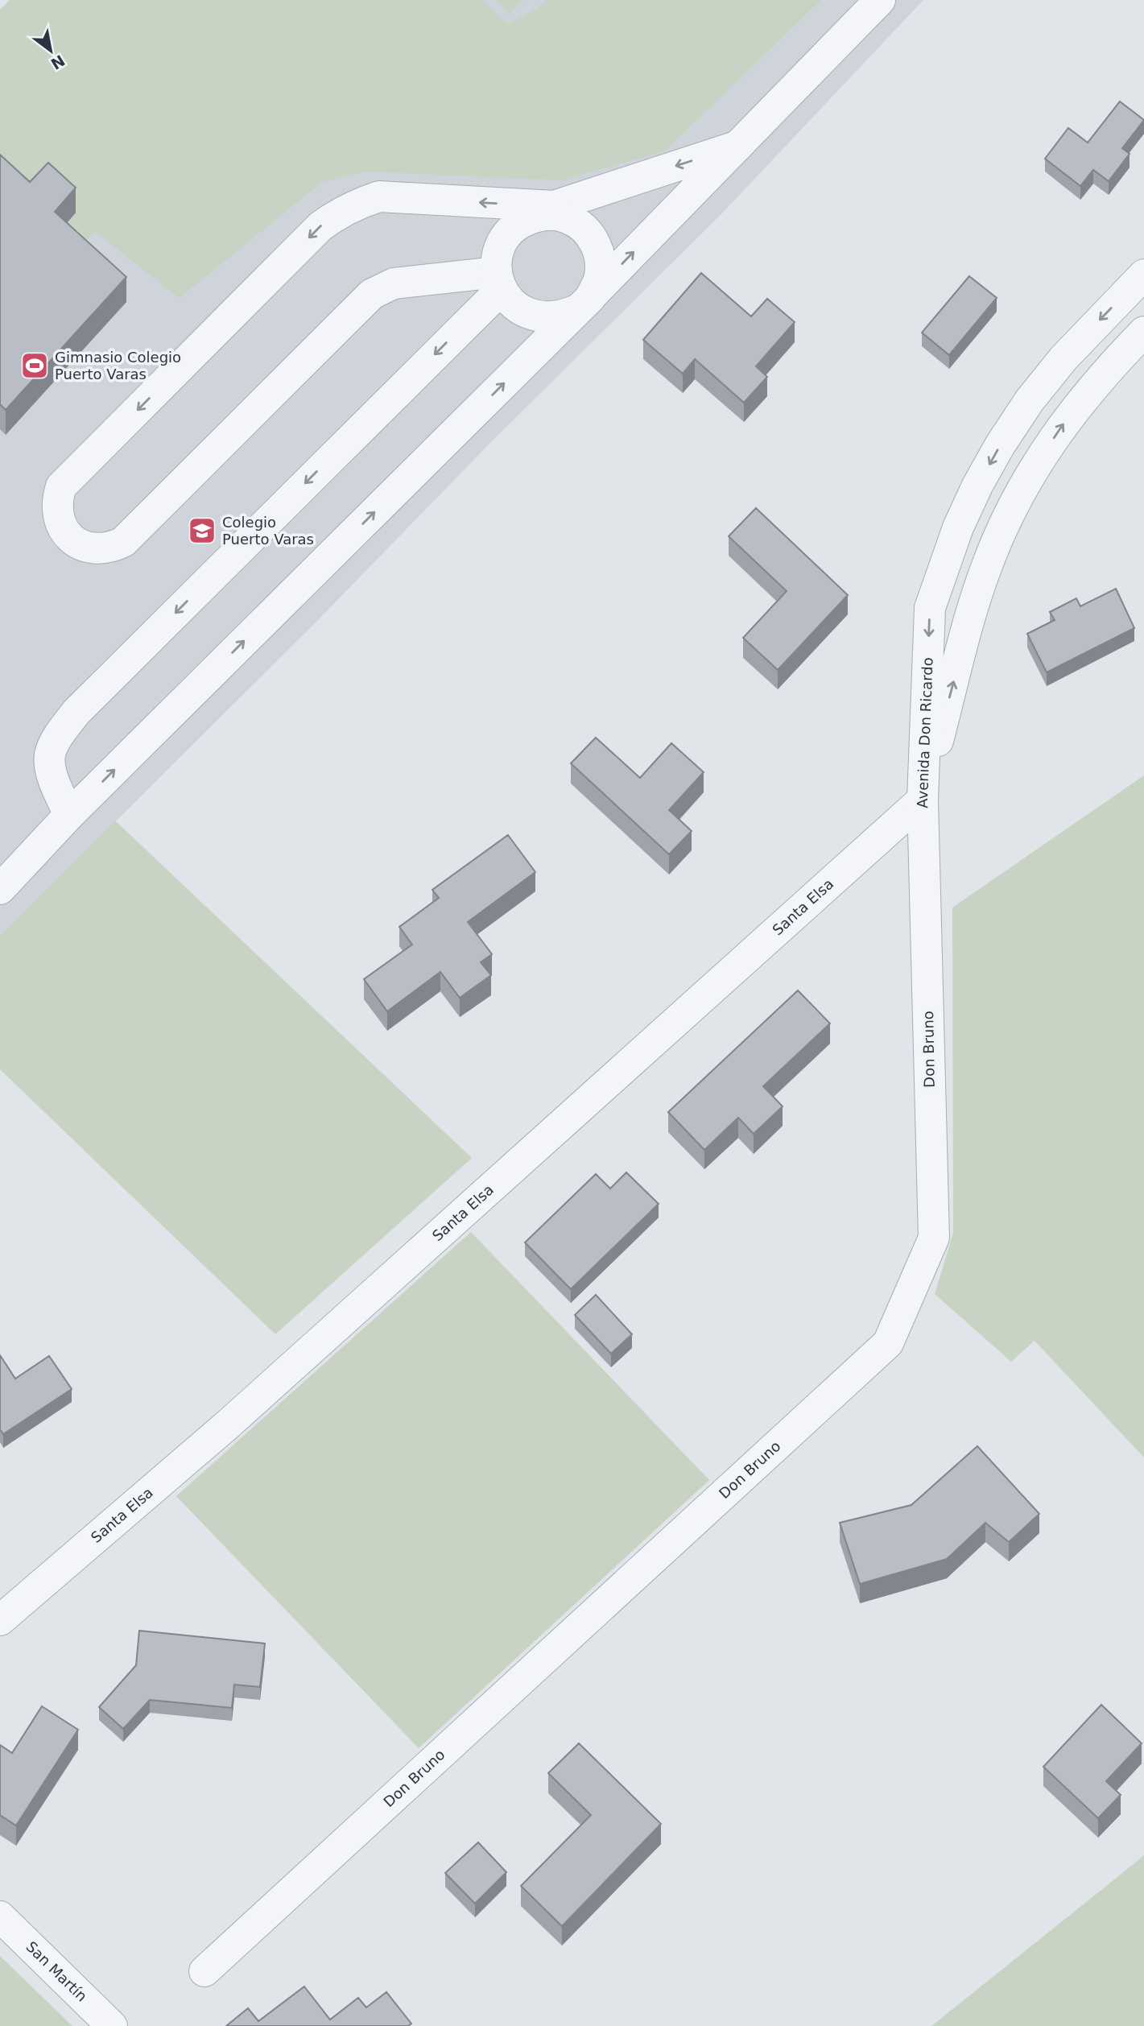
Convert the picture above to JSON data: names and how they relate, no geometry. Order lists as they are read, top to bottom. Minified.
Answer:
{"streets":{"street":["Avenida Don Ricardo","Santa Elsa","Don Bruno","San Martín"]},"crossings":[["Avenida Don Ricardo","Santa Elsa"],["Avenida Don Ricardo","Don Bruno"],["Santa Elsa","Don Bruno"]],"places":{"sports":["Gimnasio Colegio Puerto Varas"],"school or university":["Colegio Puerto Varas"]},"north":"bottom right"}
